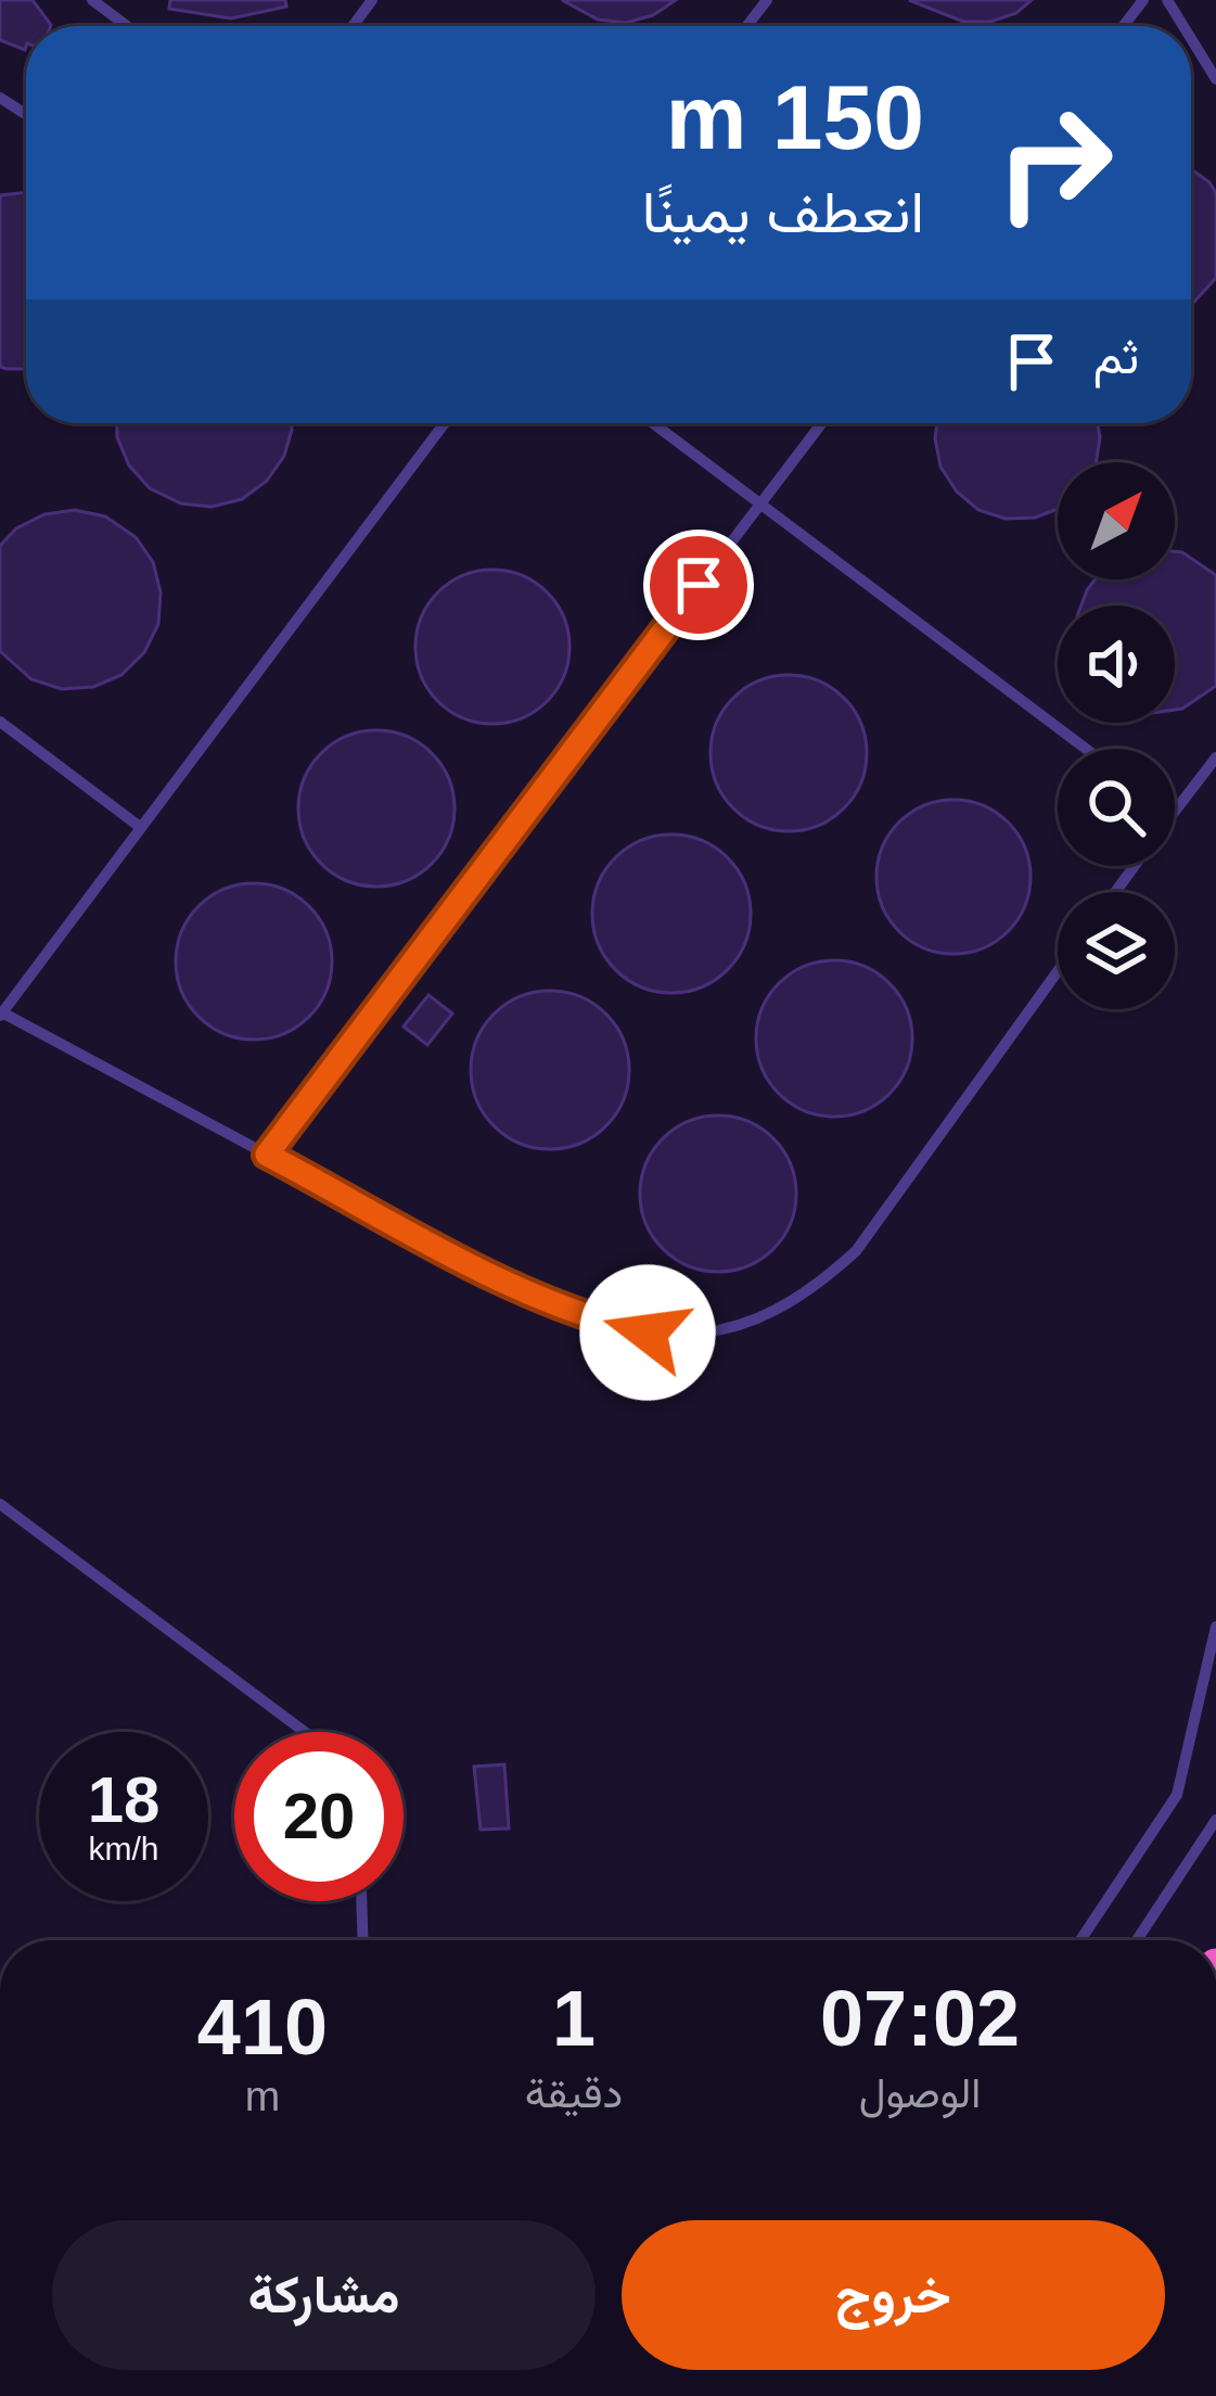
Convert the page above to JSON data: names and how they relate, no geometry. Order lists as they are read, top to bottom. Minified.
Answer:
{"north":"top right","page":{"turn":["150 m","انعطف يمينًا"],"then":"ثم","speed":"18 km/h","limit":"20","eta":["07:02","الوصول","1","دقيقة","410","m"],"buttons":["خروج","مشاركة"]}}
